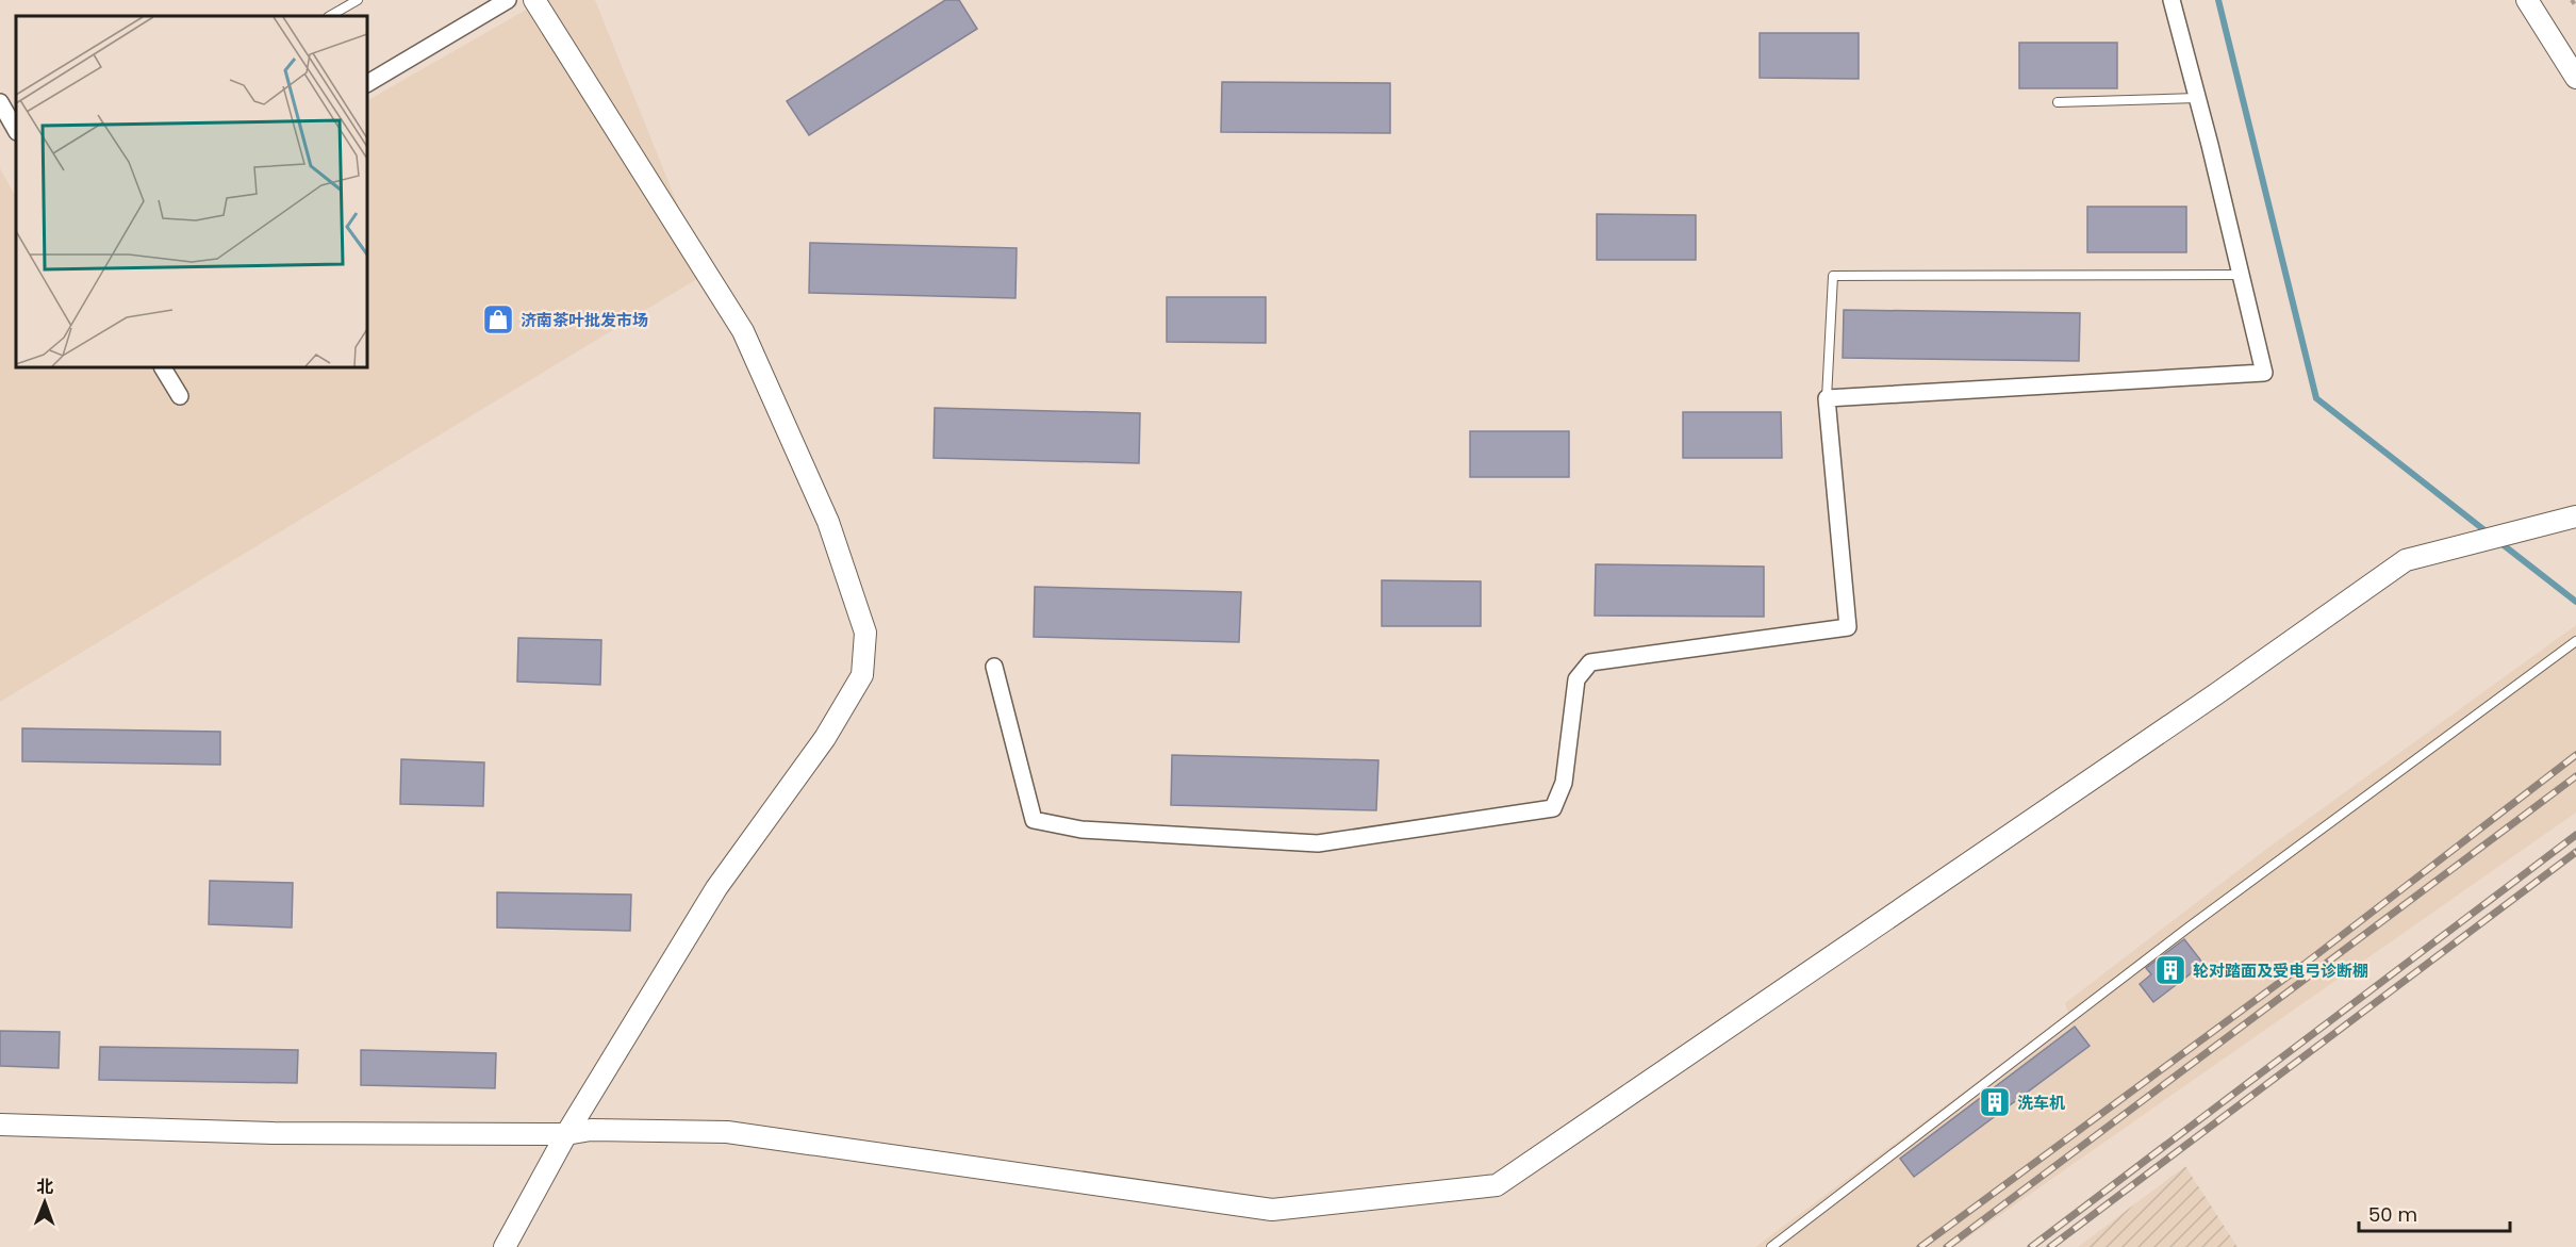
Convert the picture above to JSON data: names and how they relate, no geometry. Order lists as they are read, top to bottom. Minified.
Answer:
{"places":{"shop":["济南茶叶批发市场"],"building":["轮对踏面及受电弓诊断棚","洗车机"]},"scale_bar":"50 m","north":"top"}
